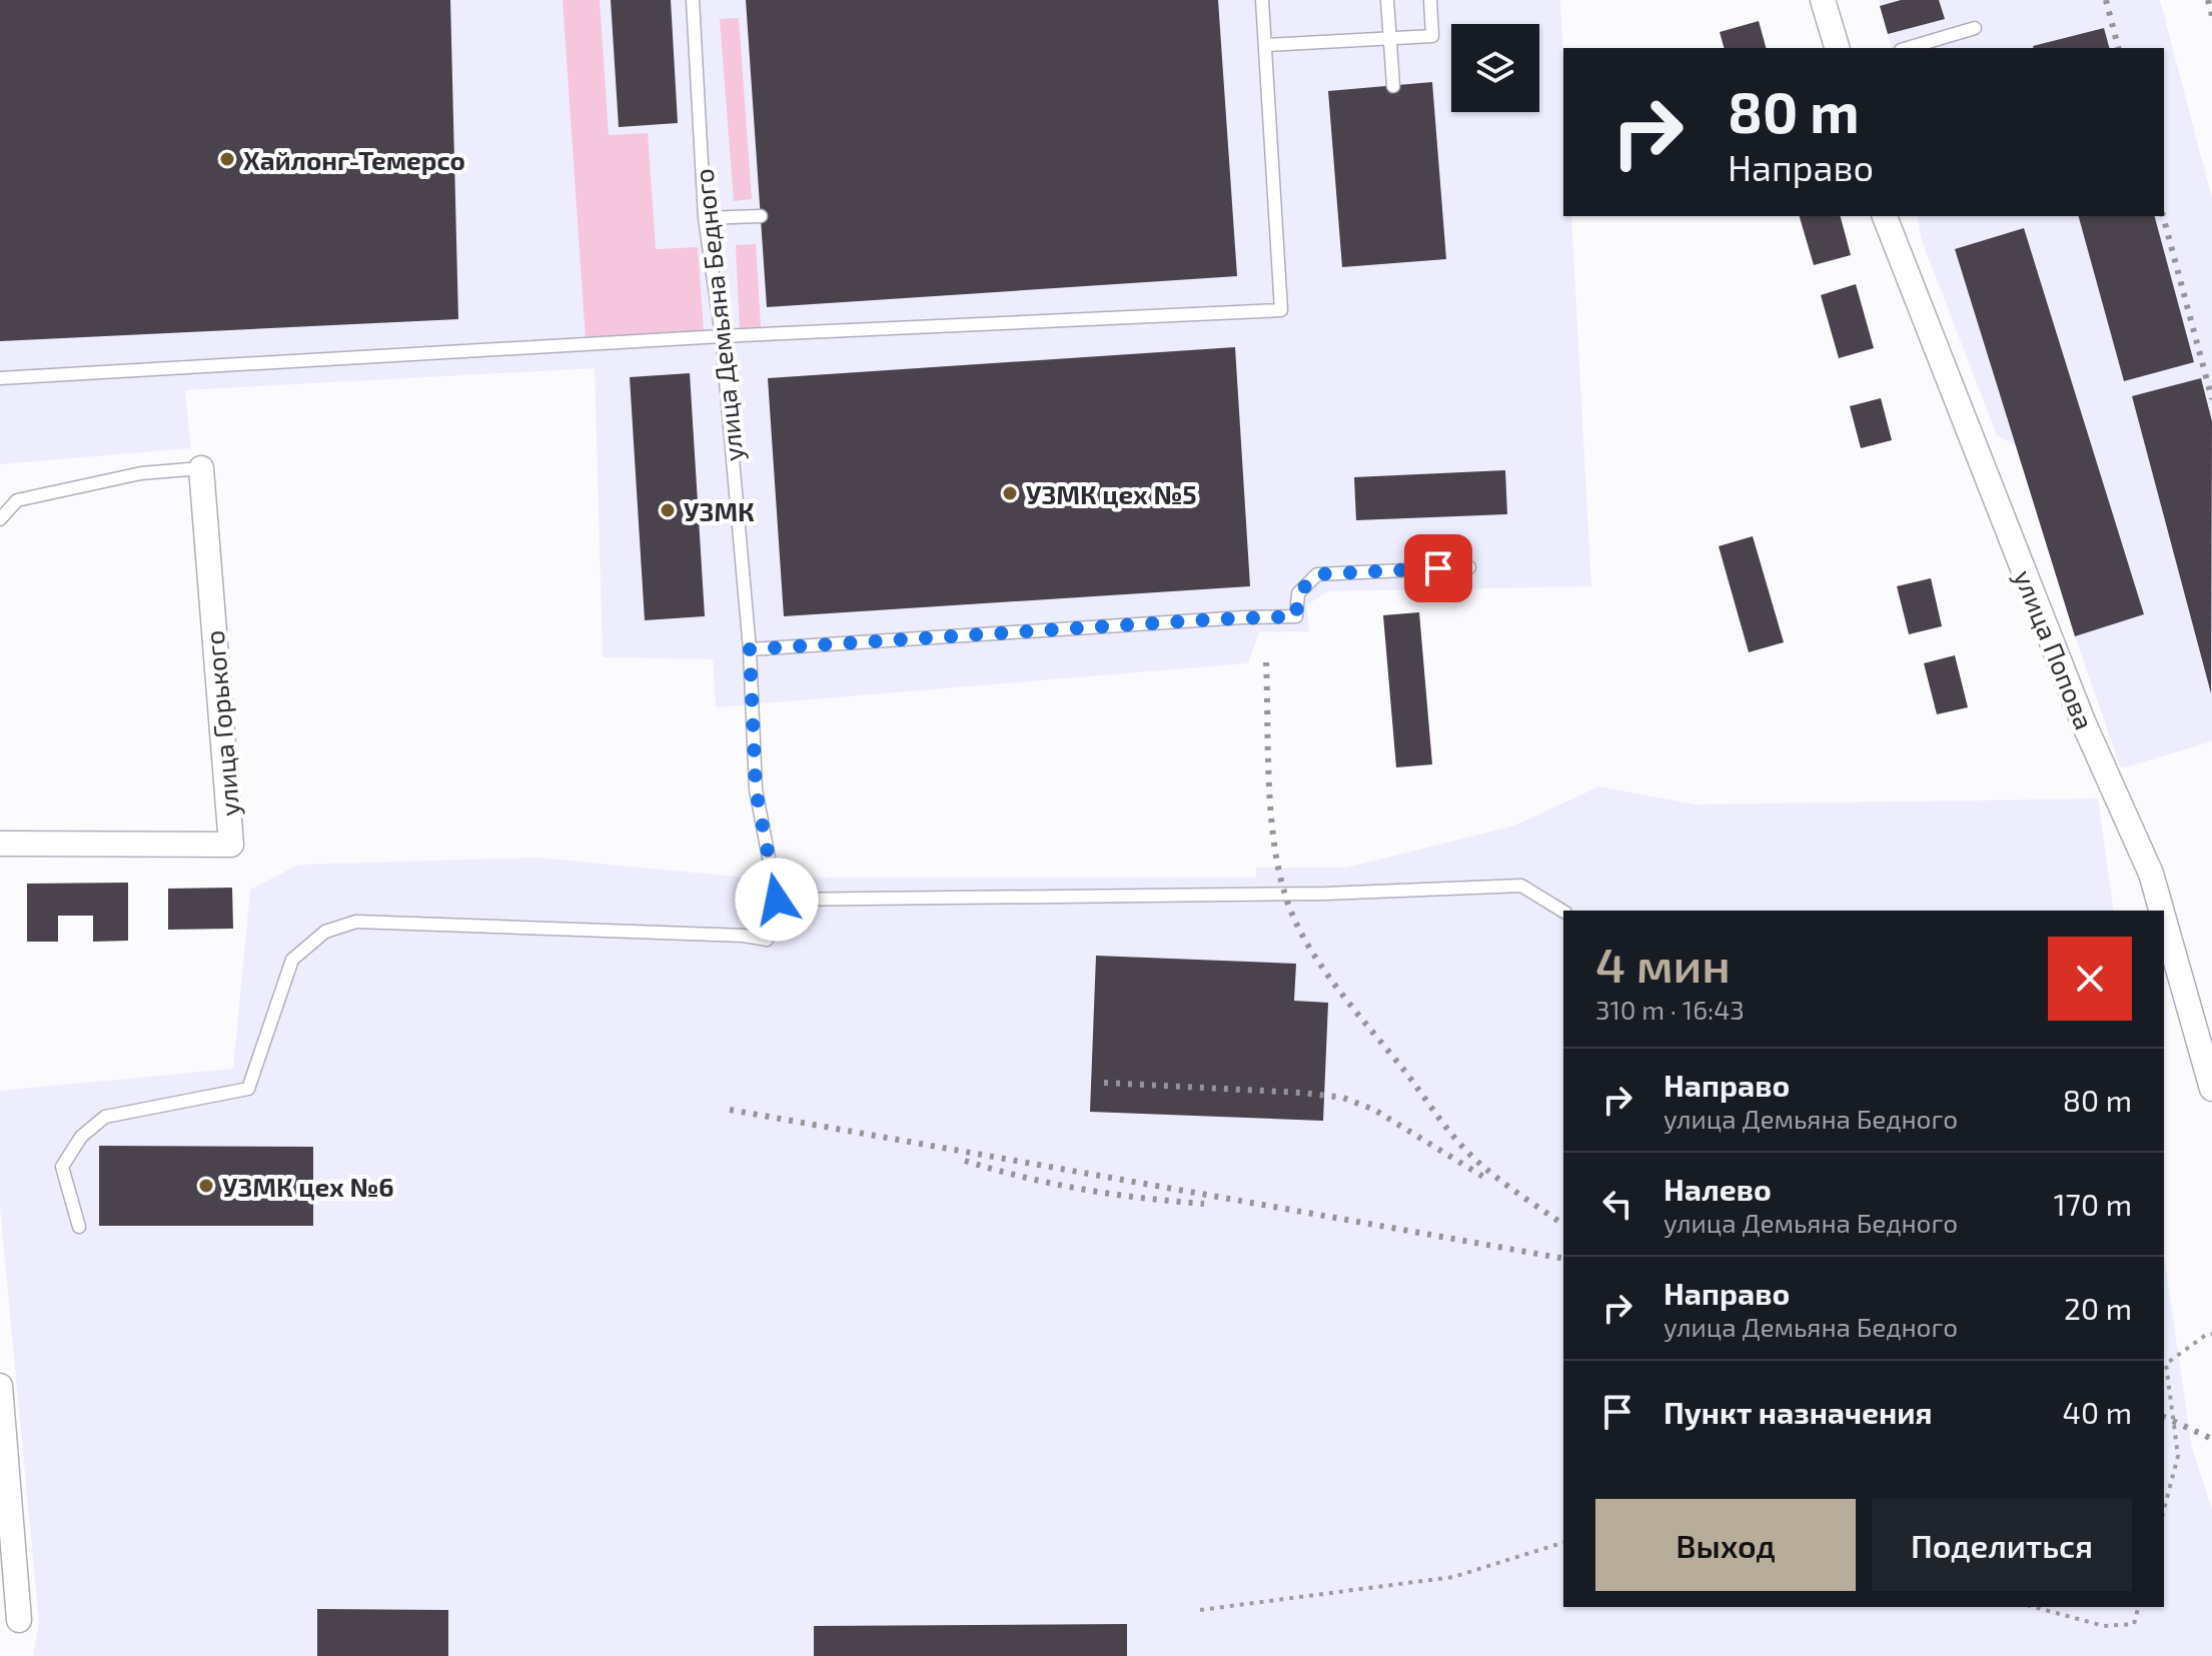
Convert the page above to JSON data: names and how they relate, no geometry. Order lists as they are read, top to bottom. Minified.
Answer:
{"streets":{"street":["улица Попова","улица Горького"],"lane":["улица Демьяна Бедного"]},"places":["Хайлонг-Темерсо","УЗМК цех №5","УЗМК","УЗМК цех №6"],"page":{"turn":["80 m","Направо"],"heading":["4 мин","310 m · 16:43"],"list":[{"name":"Направо","note":"улица Демьяна Бедного","value":"80 m"},{"name":"Налево","note":"улица Демьяна Бедного","value":"170 m"},{"name":"Направо","note":"улица Демьяна Бедного","value":"20 m"},{"name":"Пункт назначения","value":"40 m"}],"buttons":["Выход","Поделиться"]}}
